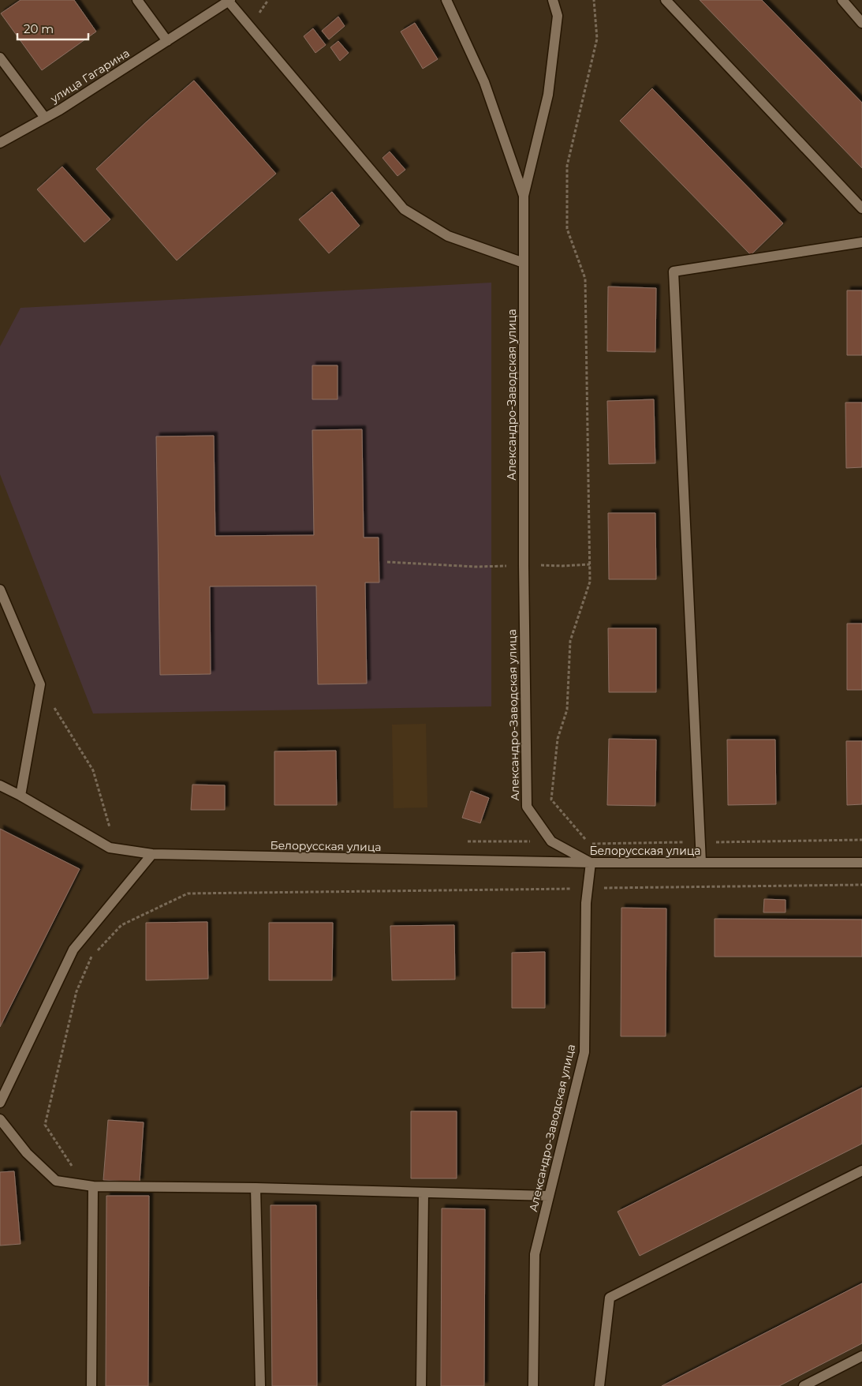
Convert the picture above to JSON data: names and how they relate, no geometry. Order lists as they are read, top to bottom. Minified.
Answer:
{"streets":{"street":["улица Гагарина","Александро-Заводская улица","Белорусская улица"]},"crossings":[["Александро-Заводская улица","Белорусская улица"]],"scale_bar":"20 m"}
